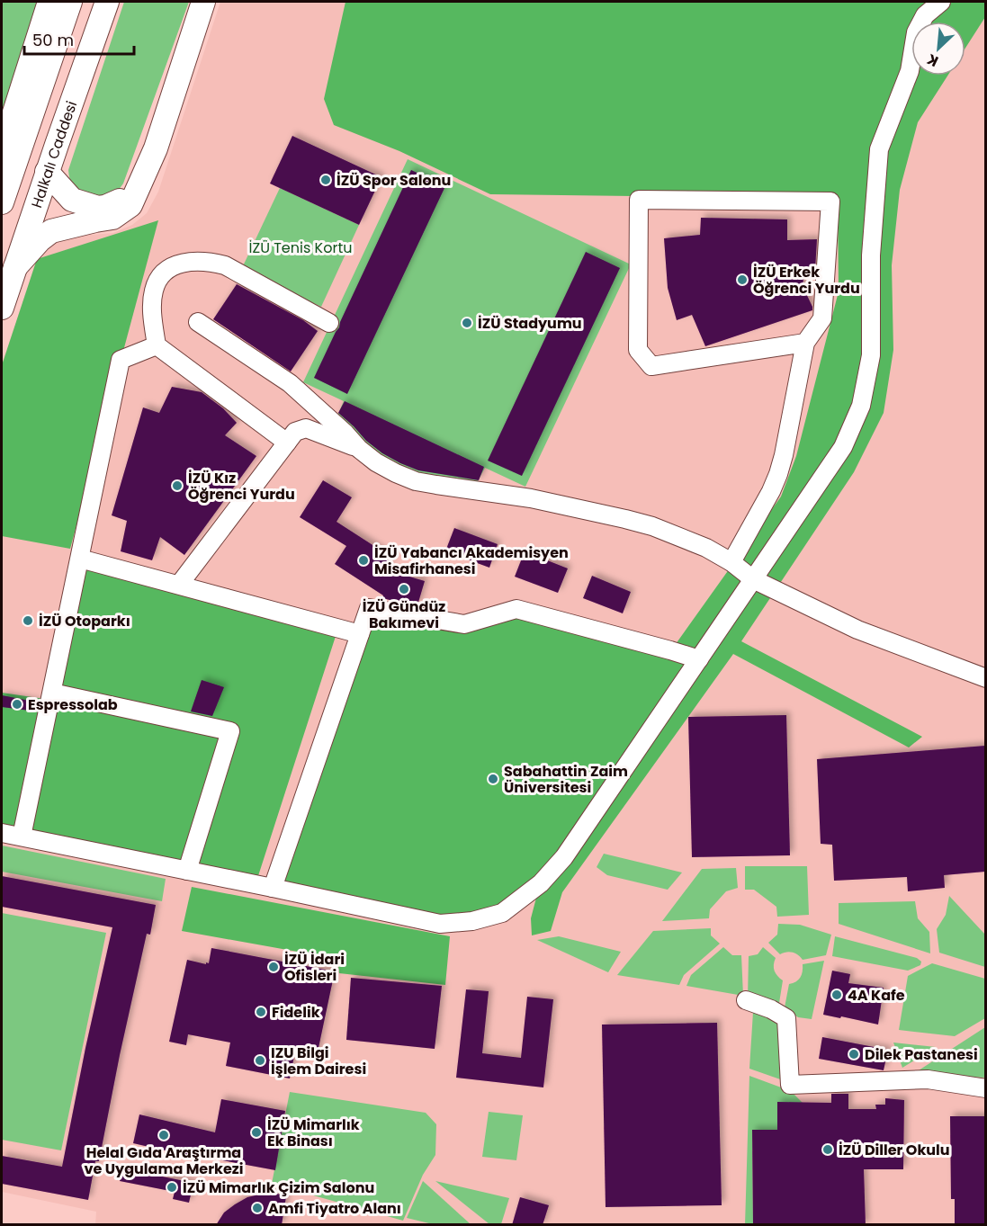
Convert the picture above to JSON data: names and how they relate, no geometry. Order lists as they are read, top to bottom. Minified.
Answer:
{"streets":{"main road":["Halkalı Caddesi"]},"parks":["İZÜ Tenis Kortu"],"places":["İZÜ Spor Salonu","İZÜ Erkek Öğrenci Yurdu","İZÜ Stadyumu","İZÜ Kız Öğrenci Yurdu","İZÜ Yabancı Akademisyen Misafirhanesi","İZÜ Gündüz Bakımevi","İZÜ Otoparkı","Espressolab","Sabahattin Zaim Üniversitesi","İZÜ İdari Ofisleri","4A Kafe","Fidelik","Dilek Pastanesi","IZU Bilgi İşlem Dairesi","İZÜ Mimarlık Ek Binası","Helal Gıda Araştırma ve Uygulama Merkezi","İZÜ Diller Okulu","İZÜ Mimarlık Çizim Salonu","Amfi Tiyatro Alanı"],"scale_bar":"50 m","north":"bottom left"}
